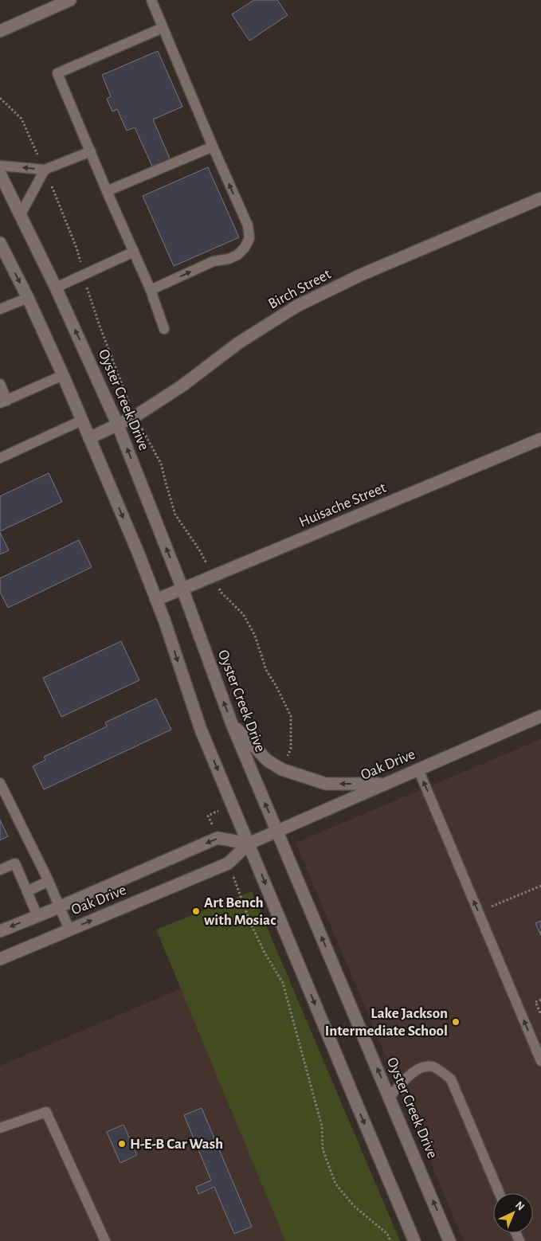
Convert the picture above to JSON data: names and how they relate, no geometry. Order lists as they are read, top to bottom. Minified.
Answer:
{"streets":{"main road":["Birch Street","Oyster Creek Drive","Huisache Street","Oak Drive"]},"crossings":[["Birch Street","Oyster Creek Drive"],["Oyster Creek Drive","Huisache Street"],["Oyster Creek Drive","Oak Drive"]],"places":["Art Bench with Mosiac","Lake Jackson Intermediate School","H-E-B Car Wash"],"north":"top right"}
